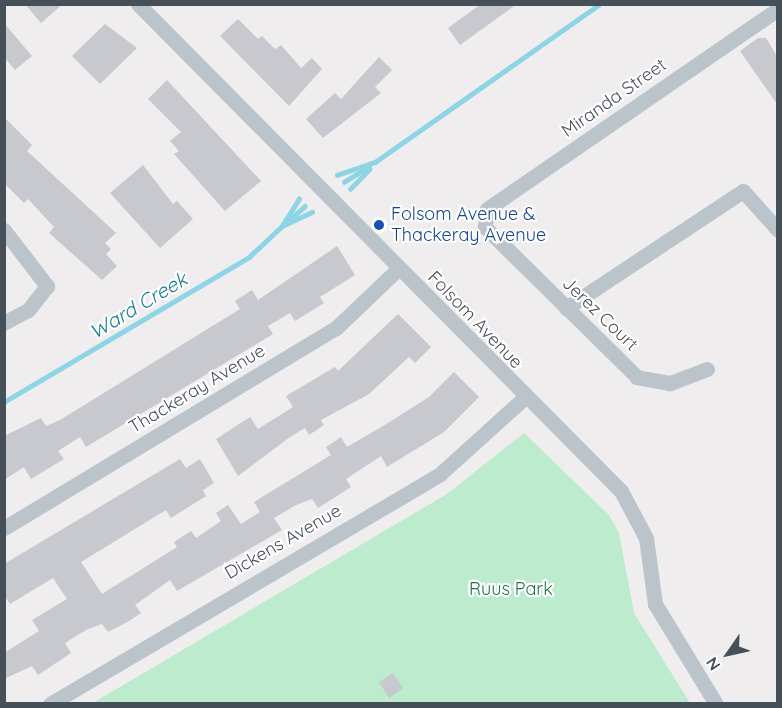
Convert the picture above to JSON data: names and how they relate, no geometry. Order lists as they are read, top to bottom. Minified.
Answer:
{"streets":{"street":["Miranda Street","Jerez Court","Folsom Avenue","Thackeray Avenue","Dickens Avenue"]},"crossings":[["Miranda Street","Jerez Court"],["Folsom Avenue","Thackeray Avenue"],["Folsom Avenue","Dickens Avenue"]],"water":["Ward Creek"],"parks":["Ruus Park"],"places":["Folsom Avenue & Thackeray Avenue"],"north":"bottom left"}
